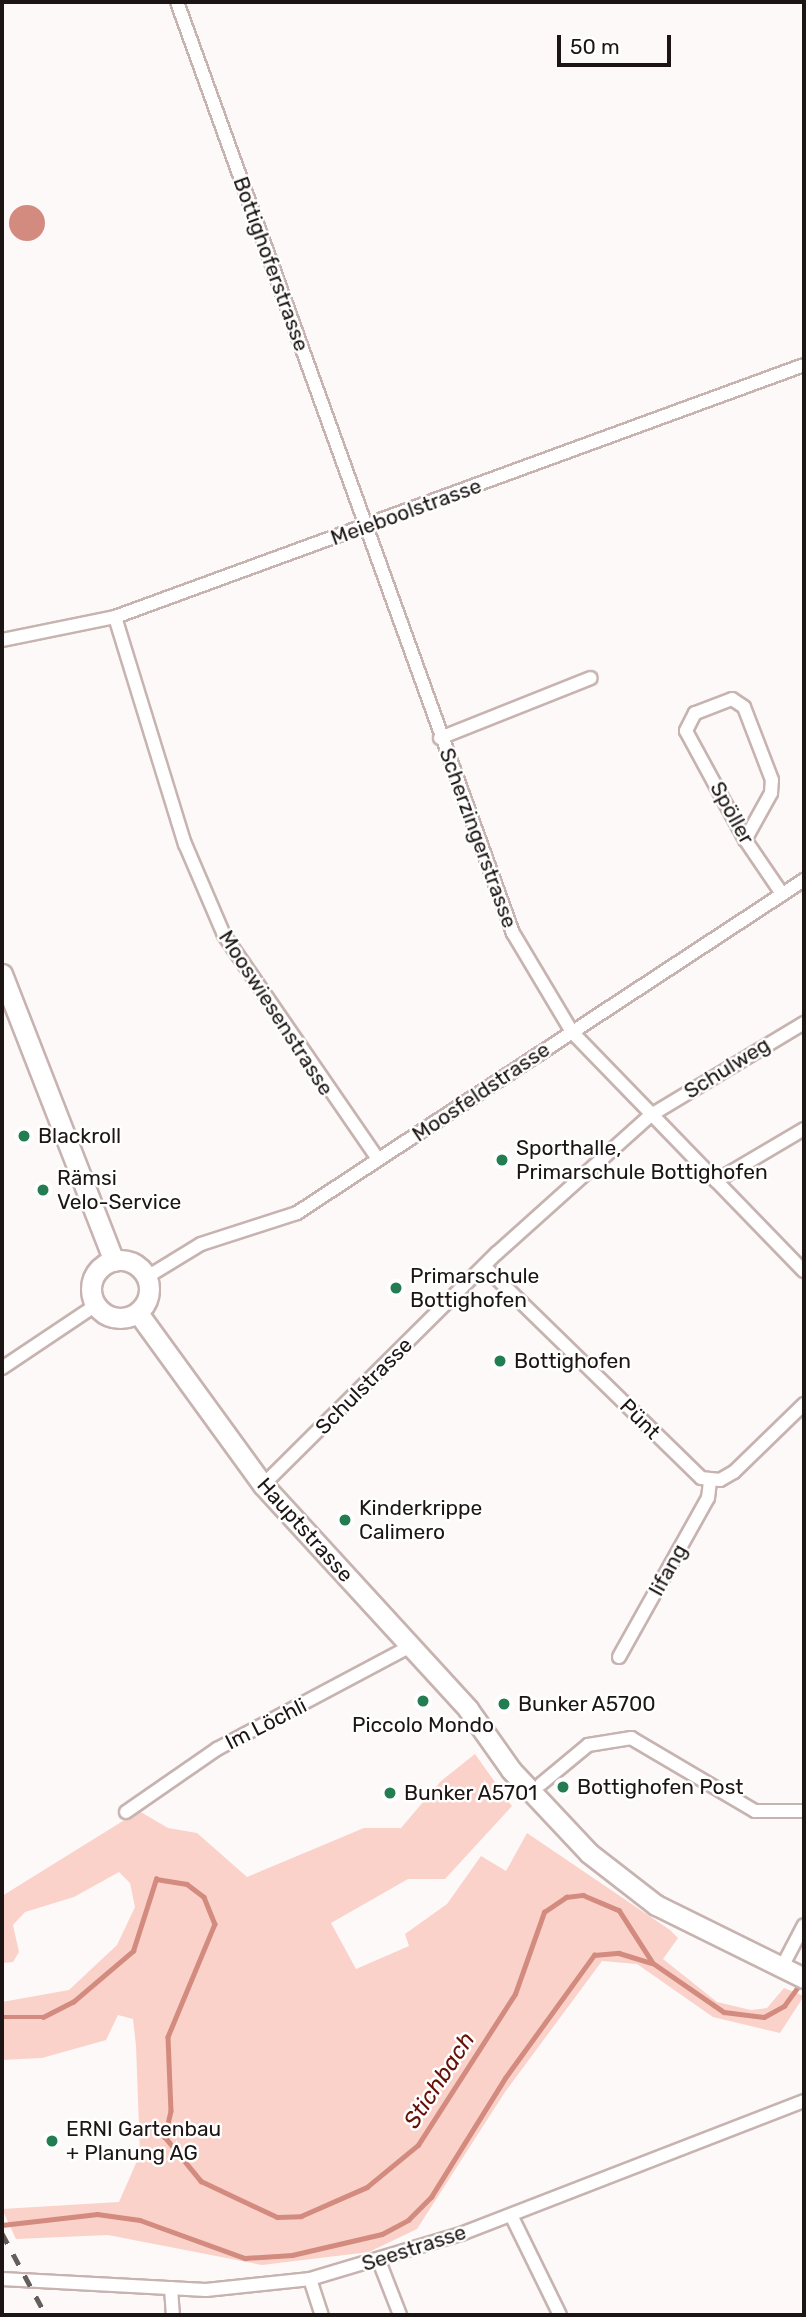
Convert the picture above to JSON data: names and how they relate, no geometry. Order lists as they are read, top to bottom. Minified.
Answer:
{"streets":{"main road":["Hauptstrasse"],"street":["Bottighoferstrasse","Meieboolstrasse","Spöller","Scherzingerstrasse","Mooswiesenstrasse","Schulweg","Moosfeldstrasse","Schulstrasse","Pünt","Iifang","Im Löchli","Seestrasse"]},"crossings":[["Bottighoferstrasse","Meieboolstrasse"],["Bottighoferstrasse","Scherzingerstrasse"],["Meieboolstrasse","Scherzingerstrasse"],["Meieboolstrasse","Mooswiesenstrasse"],["Spöller","Moosfeldstrasse"],["Scherzingerstrasse","Schulweg"],["Scherzingerstrasse","Moosfeldstrasse"],["Scherzingerstrasse","Schulstrasse"],["Mooswiesenstrasse","Moosfeldstrasse"],["Schulweg","Schulstrasse"],["Moosfeldstrasse","Hauptstrasse"],["Schulstrasse","Pünt"],["Schulstrasse","Hauptstrasse"],["Pünt","Iifang"],["Hauptstrasse","Im Löchli"]],"water":["Stichbach"],"places":["Blackroll","Sporthalle, Primarschule Bottighofen","Rämsi Velo-Service","Primarschule Bottighofen","Bottighofen","Kinderkrippe Calimero","Piccolo Mondo","Bunker A5700","Bottighofen Post","Bunker A5701","ERNI Gartenbau + Planung AG"],"scale_bar":"50 m"}
